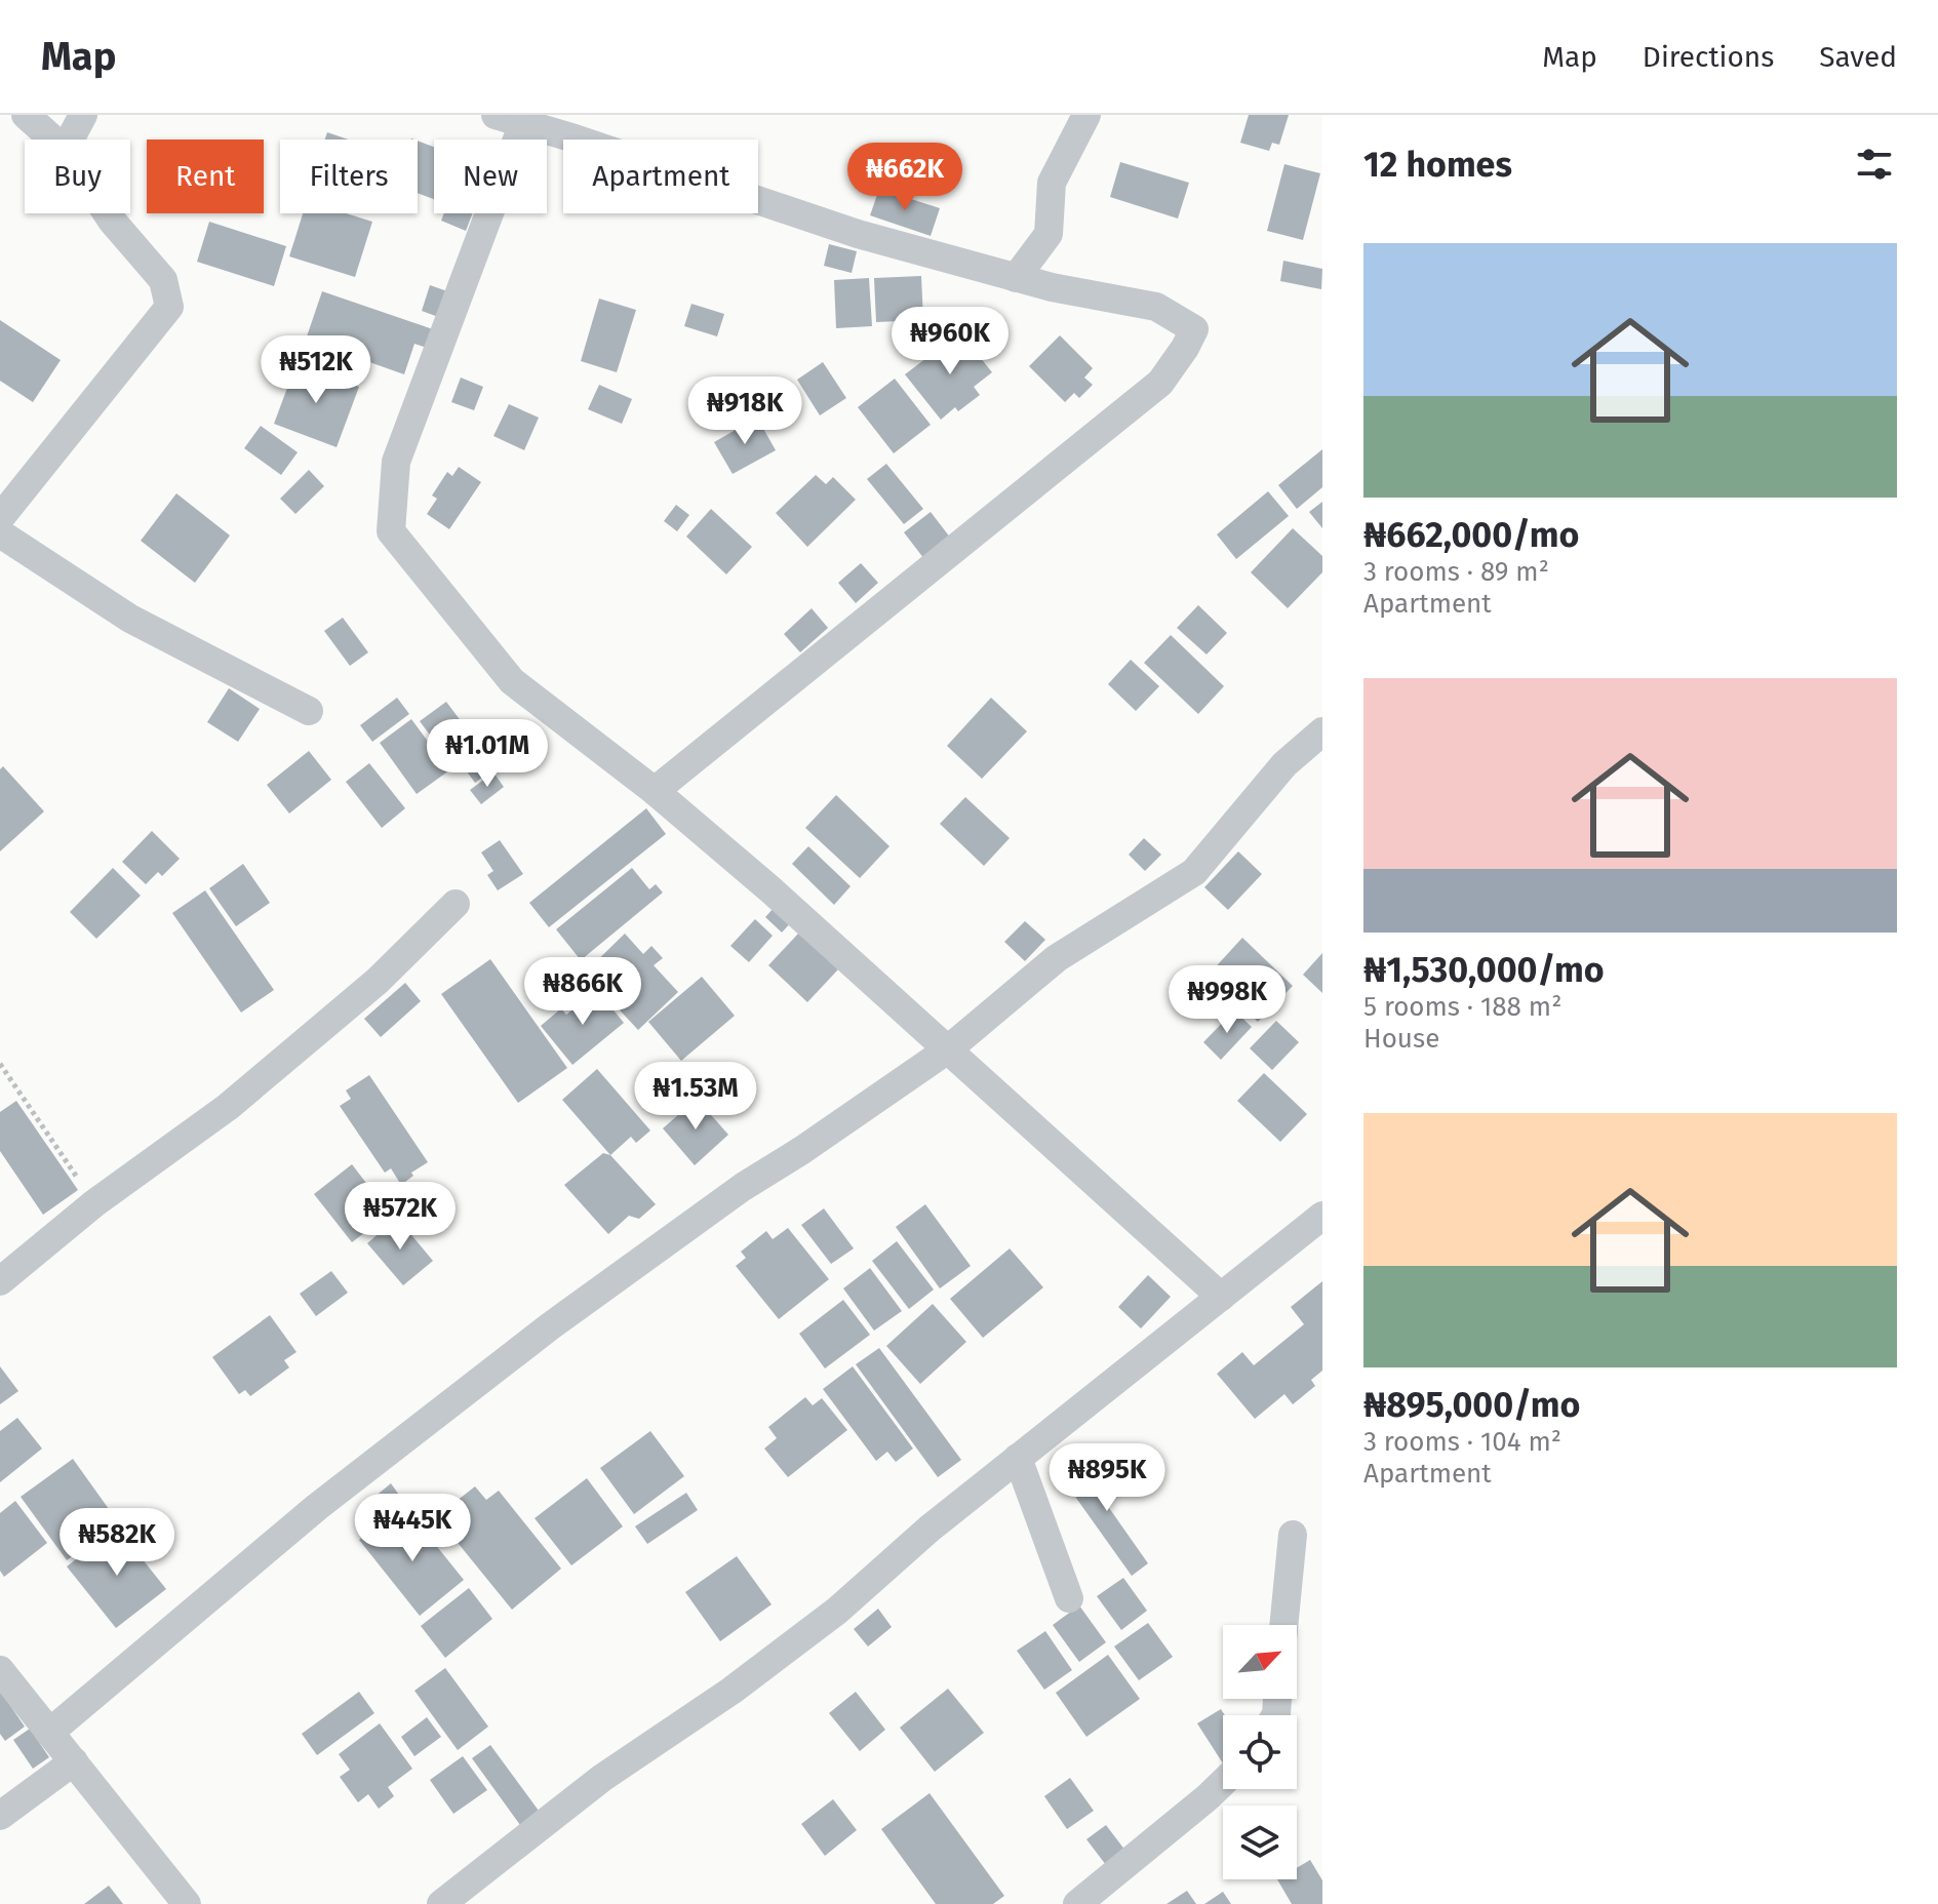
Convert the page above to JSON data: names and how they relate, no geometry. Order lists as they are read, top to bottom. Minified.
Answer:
{"north":"top right","page":{"header":"Map","nav":["Map","Directions","Saved"],"heading":"12 homes","chip":["Buy","Rent","Filters","New","Apartment"],"price":["₦662K","₦960K","₦512K","₦918K","₦1.01M","₦866K","₦998K","₦1.53M","₦572K","₦895K","₦445K","₦582K"],"list":[{"name":"₦662,000/mo","note":"3 rooms · 89 m² · Apartment"},{"name":"₦1,530,000/mo","note":"5 rooms · 188 m² · House"},{"name":"₦895,000/mo","note":"3 rooms · 104 m² · Apartment"}]}}
